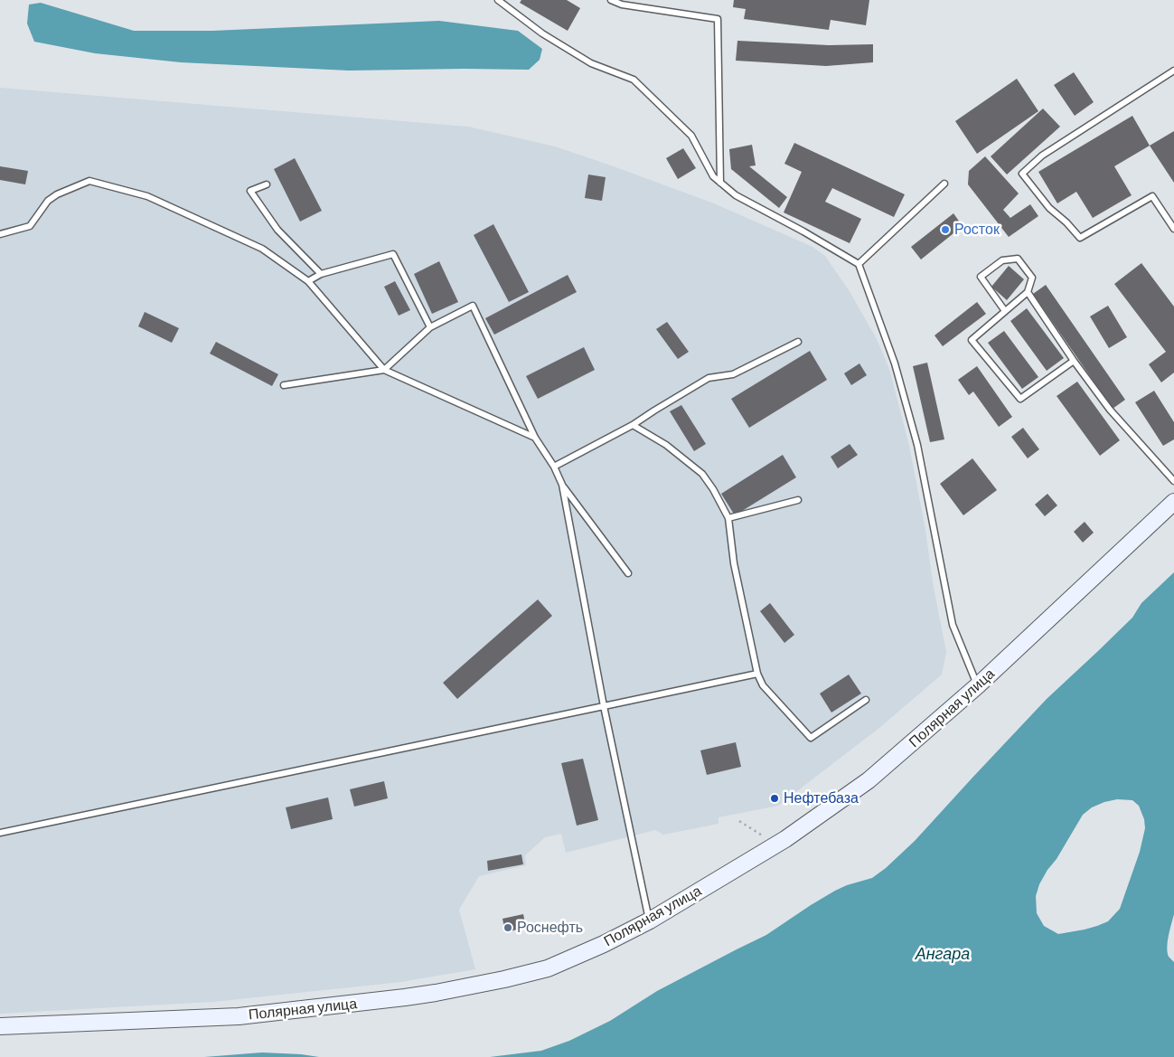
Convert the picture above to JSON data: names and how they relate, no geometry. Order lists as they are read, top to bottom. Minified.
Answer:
{"streets":{"main road":["Полярная улица"]},"water":["Ангара"],"places":["Росток","Нефтебаза","Роснефть"]}
